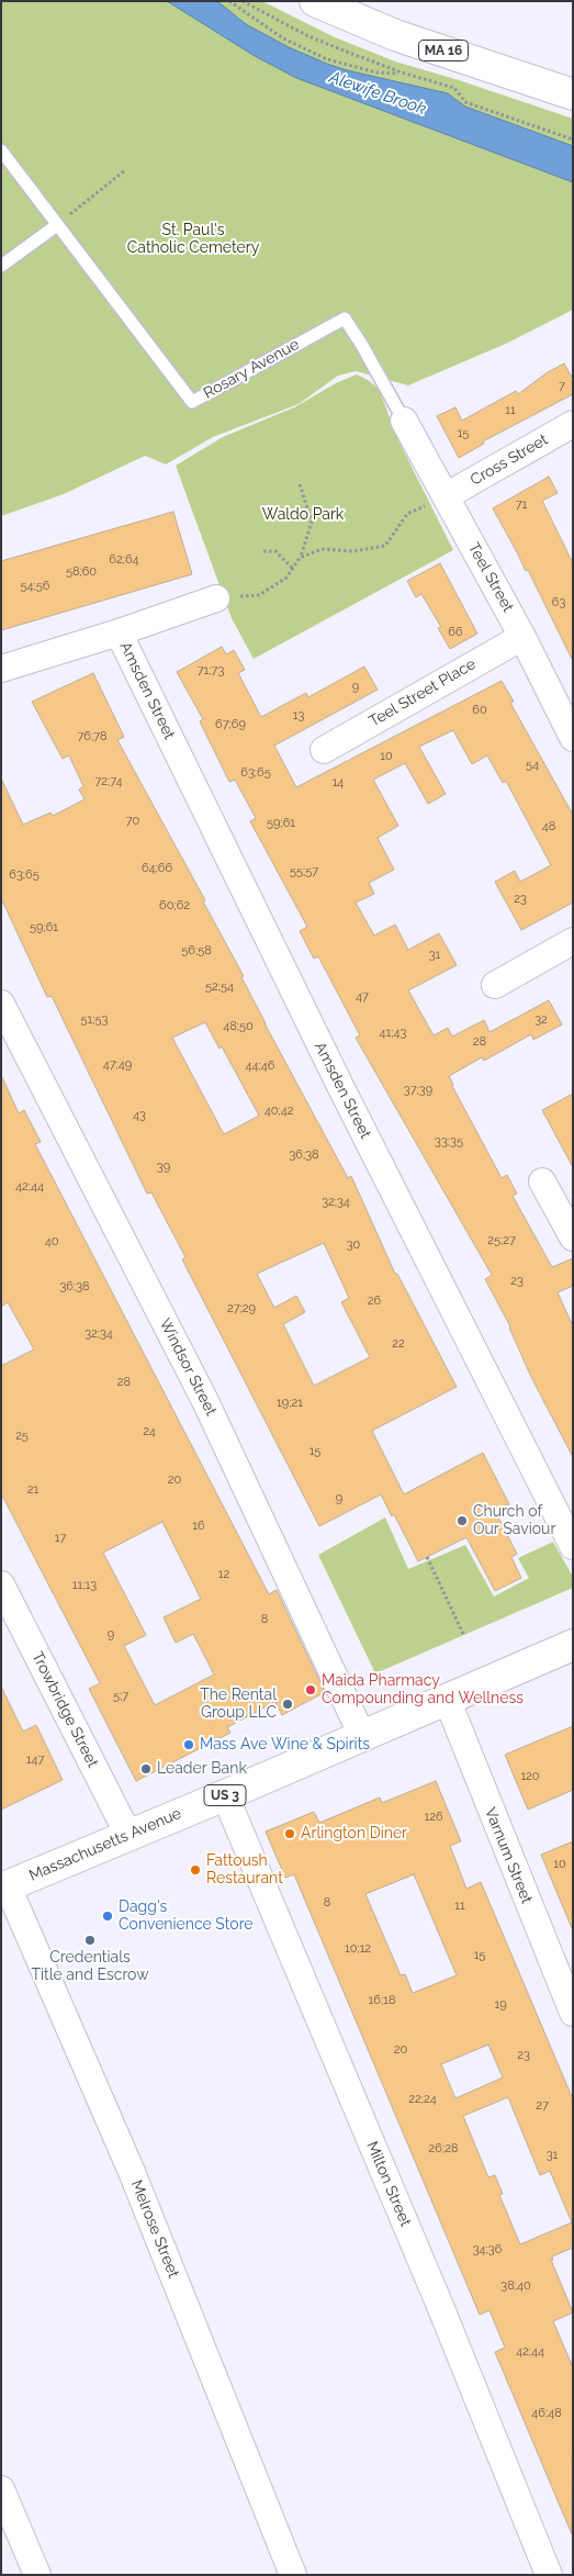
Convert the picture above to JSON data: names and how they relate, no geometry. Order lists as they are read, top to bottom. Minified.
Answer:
{"streets":{"main road":["MA 16","US 3","Massachusetts Avenue"],"street":["Cross Street","Teel Street","Amsden Street","Teel Street Place","Windsor Street","Trowbridge Street","Varnum Street","Milton Street","Melrose Street"],"lane":["Rosary Avenue"]},"crossings":[["Rosary Avenue","Teel Street"],["Cross Street","Teel Street"],["Teel Street","Teel Street Place"],["Windsor Street","Massachusetts Avenue"],["Trowbridge Street","Massachusetts Avenue"],["Massachusetts Avenue","Varnum Street"],["Massachusetts Avenue","Milton Street"],["Massachusetts Avenue","Melrose Street"]],"water":["Alewife Brook"],"parks":["St. Paul's Catholic Cemetery","Waldo Park"],"places":["Church of Our Saviour","Maida Pharmacy Compounding and Wellness","The Rental Group LLC","Mass Ave Wine & Spirits","Leader Bank","Arlington Diner","Fattoush Restaurant","Dagg's Convenience Store","Credentials Title and Escrow"],"house_numbers":["7","11","15","71","62;64","58;60","54;56","63","66","71;73","9","60","13","67;69","76;78","10","54","63;65","72;74","14","70","59;61","48","64;66","55;57","63;65","23","60;62","59;61","56;58","31","52;54","47","51;53","32","48;50","41;43","28","47;49","44;46","37;39","40;42","43","33;35","36;38","39","42;44","32;34","25;27","40","30","23","36;38","26","27;29","32;34","22","28","19;21","24","25","15","20","21","9","16","17","12","11;13","8","9","5;7","147","120","126","10","8","11","10;12","15","16;18","19","20","23","22;24","27","26;28","31","34;36","38;40","42;44","46;48"]}
